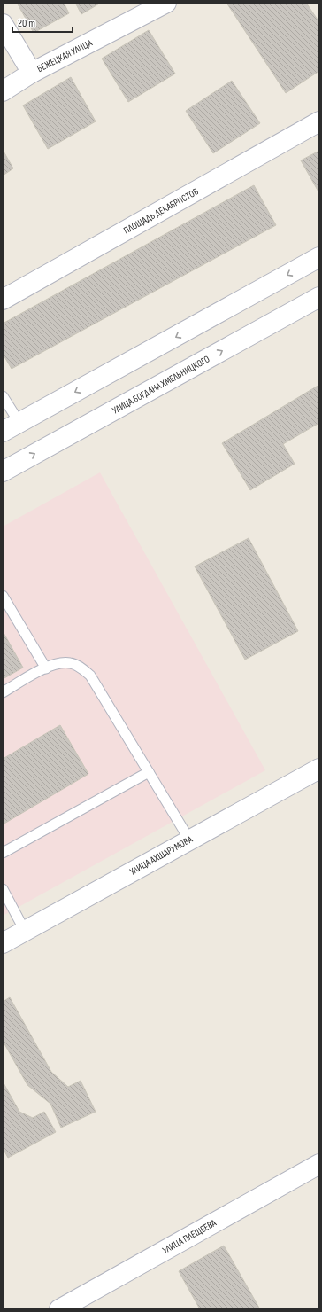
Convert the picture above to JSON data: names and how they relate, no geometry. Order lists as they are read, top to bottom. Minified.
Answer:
{"streets":{"street":["БЕЖЕЦКАЯ УЛИЦА","ПЛОЩАДЬ ДЕКАБРИСТОВ","УЛИЦА БОГДАНА ХМЕЛЬНИЦКОГО","УЛИЦА АХШАРУМОВА","УЛИЦА ПЛЕЩЕЕВА"]},"scale_bar":"20 m"}
